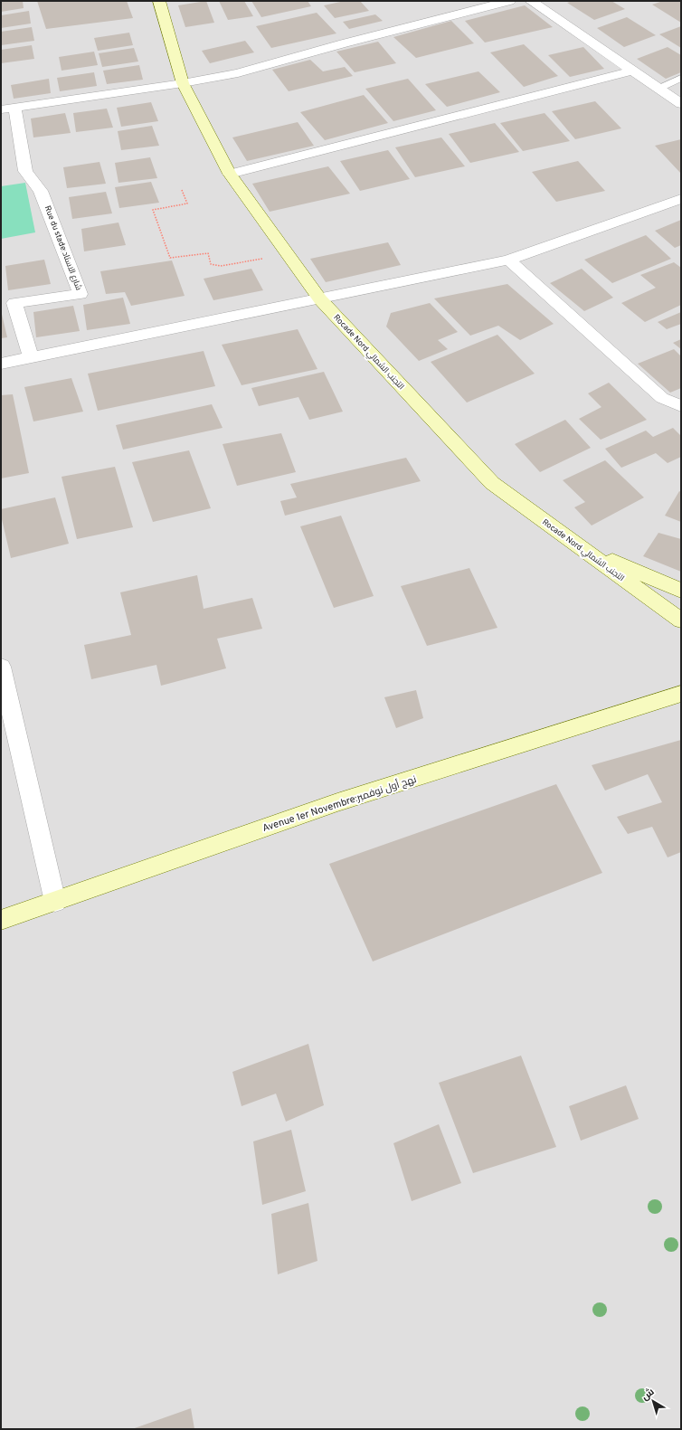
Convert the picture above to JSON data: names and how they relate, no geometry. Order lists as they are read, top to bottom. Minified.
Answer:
{"streets":{"main road":["Rocade Nord,التجنب الشمالي","Avenue 1er Novembre;نهج أول نوفمبر"],"street":["Rue du stade;شارع الاستاد"]},"north":"top left"}
